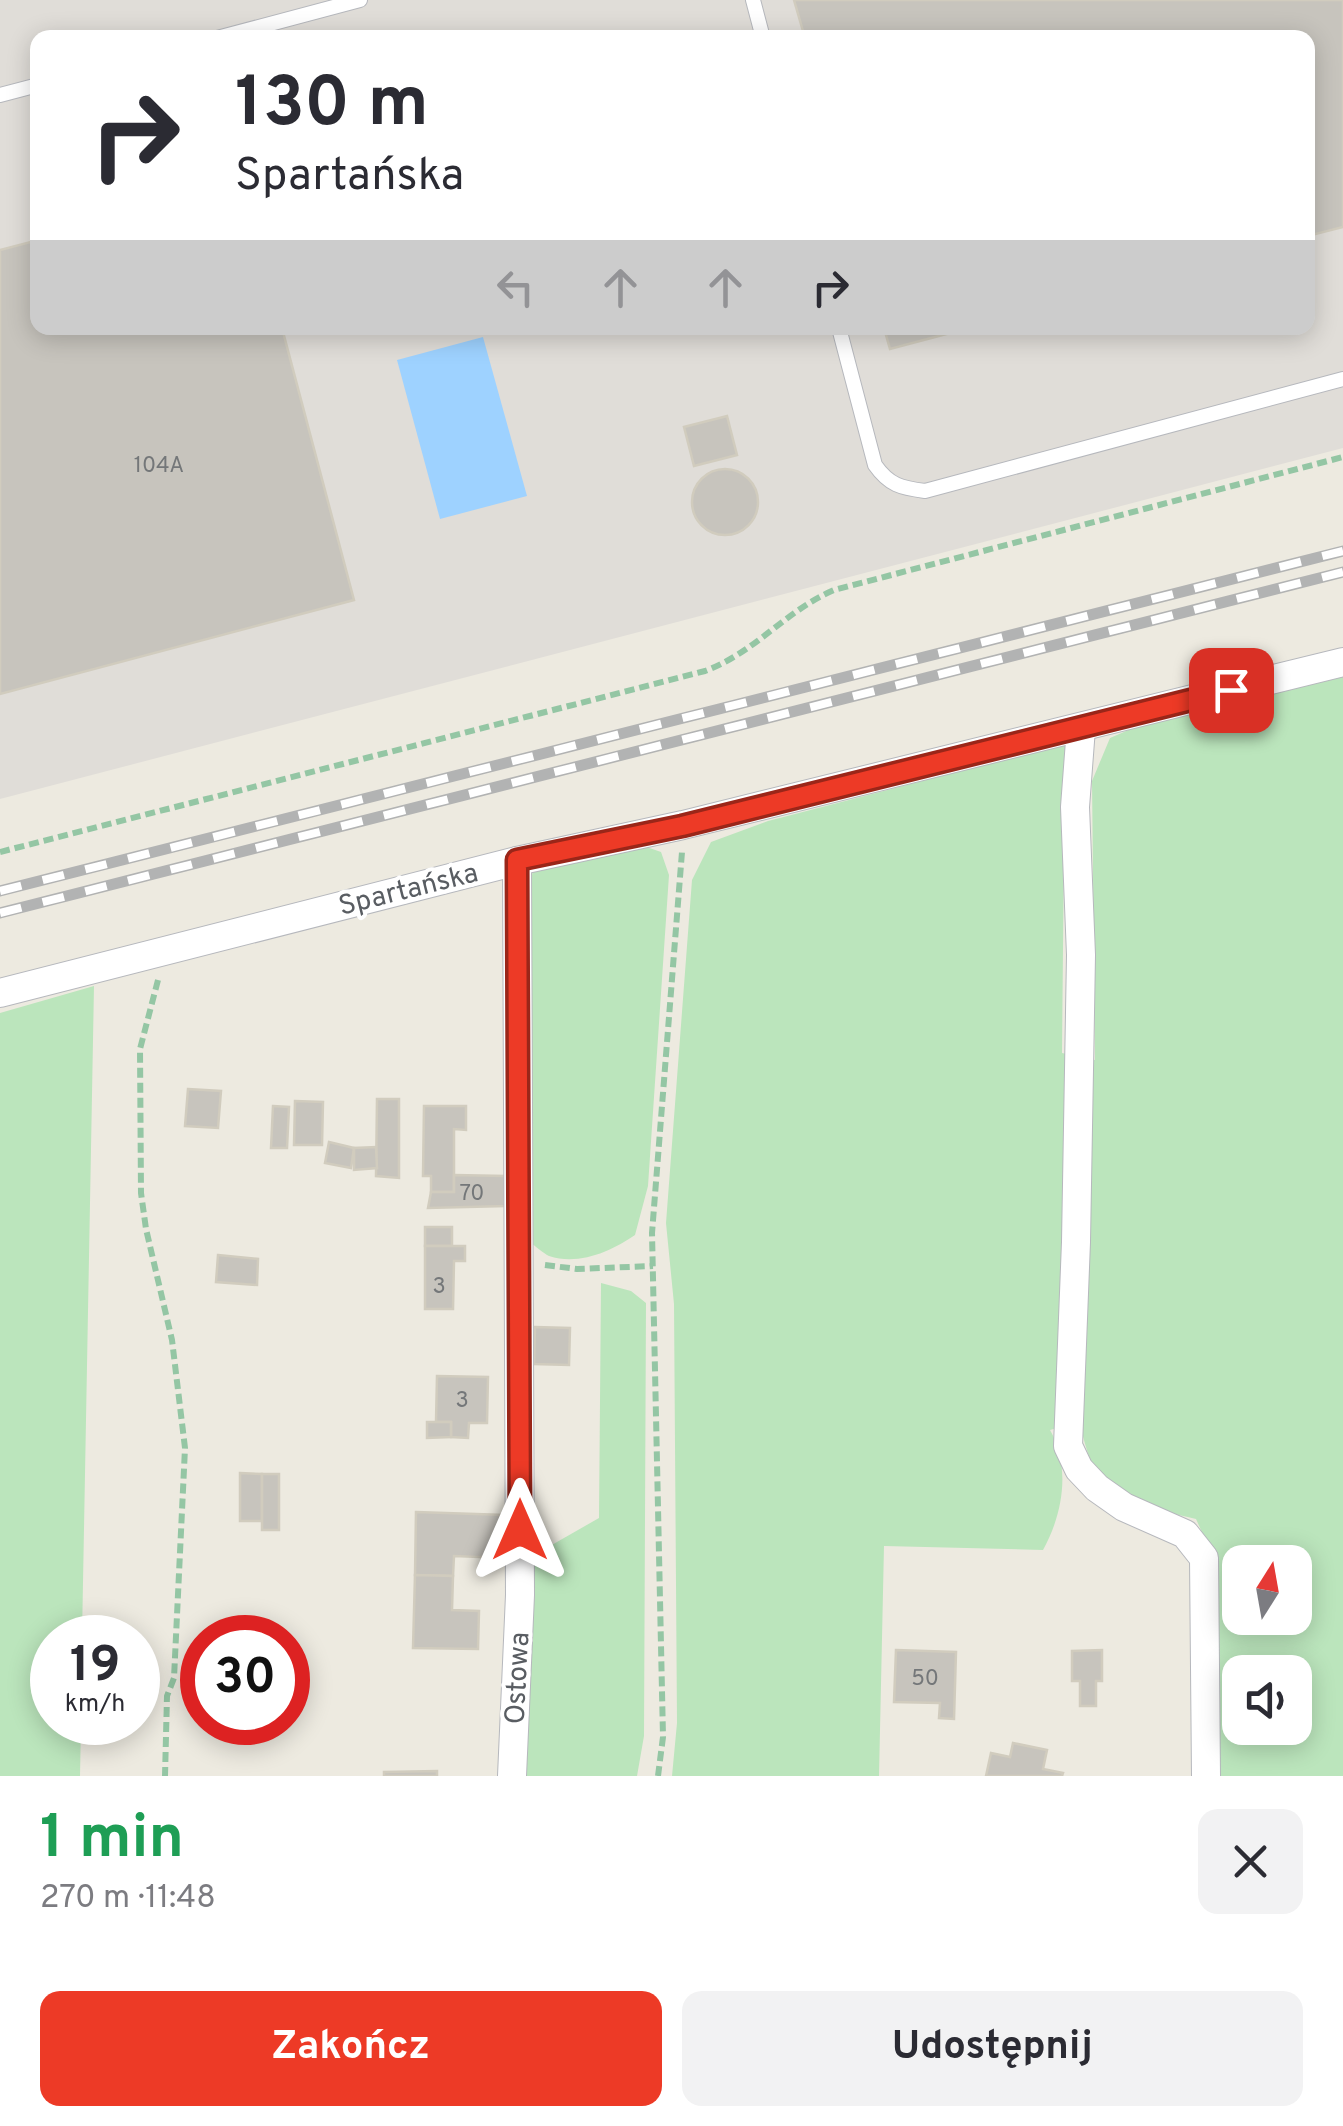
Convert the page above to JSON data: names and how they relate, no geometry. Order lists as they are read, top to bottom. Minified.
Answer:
{"streets":{"street":["Spartańska","Ostowa"]},"crossings":[["Spartańska","Ostowa"]],"house_numbers":["104A","70","3","3","50"],"north":"top","page":{"turn":["130 m","Spartańska"],"speed":"19 km/h","limit":"30","heading":["1 min","270 m · 11:48"],"buttons":["Zakończ","Udostępnij"]}}
